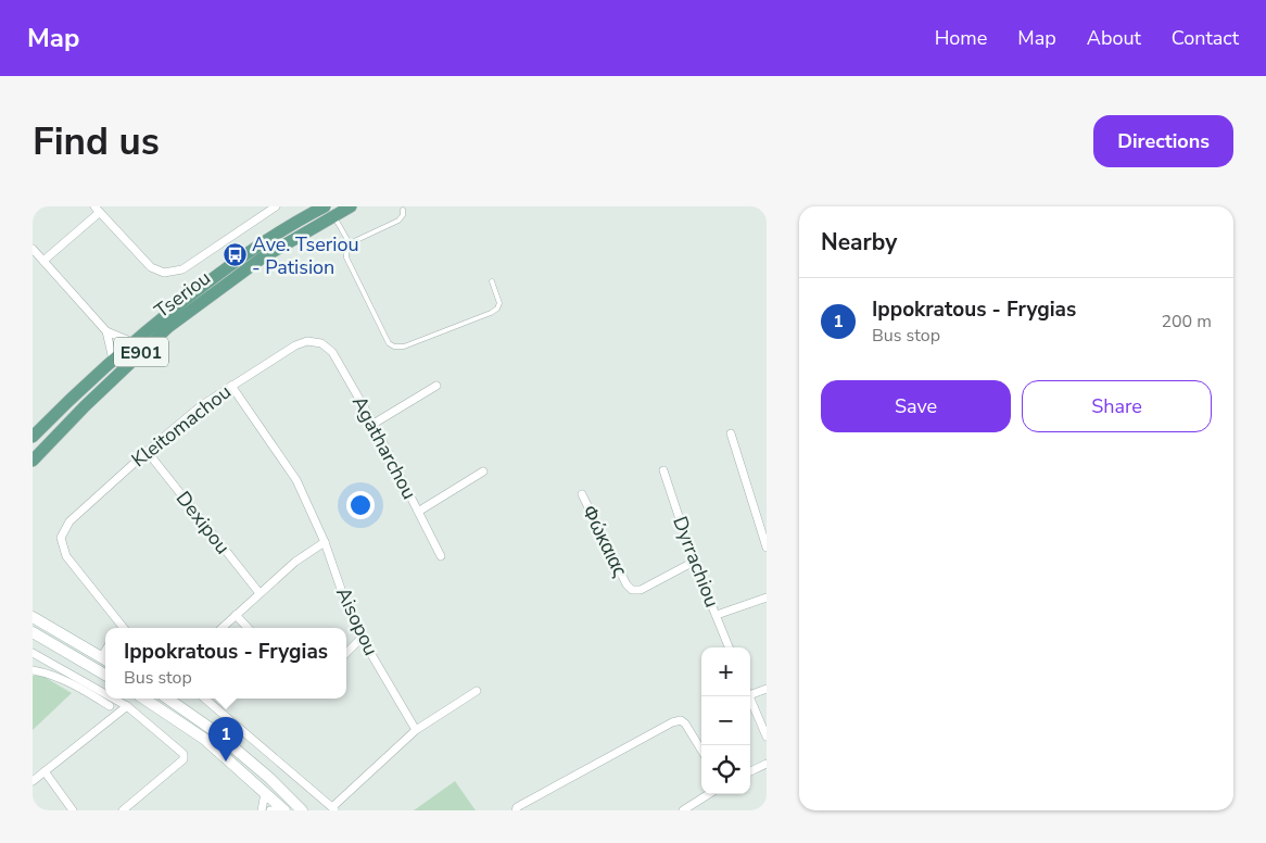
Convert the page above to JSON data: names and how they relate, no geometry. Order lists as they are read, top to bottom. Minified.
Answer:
{"streets":{"main road":["Tseriou","E901"],"street":["Kleitomachou","Agatharchou","Dexipou","Φώκαιας","Dyrrachiou","Aisopou"]},"crossings":[["Kleitomachou","Agatharchou"],["Kleitomachou","Dexipou"],["Kleitomachou","Aisopou"],["Φώκαιας","Dyrrachiou"]],"places":{"bus stop":["Ave. Tseriou - Patision"]},"page":{"header":"Map","nav":["Home","Map","About","Contact"],"buttons":["Directions",["Save","Share"]],"title":"Find us","heading":"Nearby","list":[{"mark":"1","name":"Ippokratous - Frygias","note":"Bus stop","value":"200 m"}],"popup":["Ippokratous - Frygias","Bus stop"],"map_buttons":["+","−"],"pins":"1"}}
